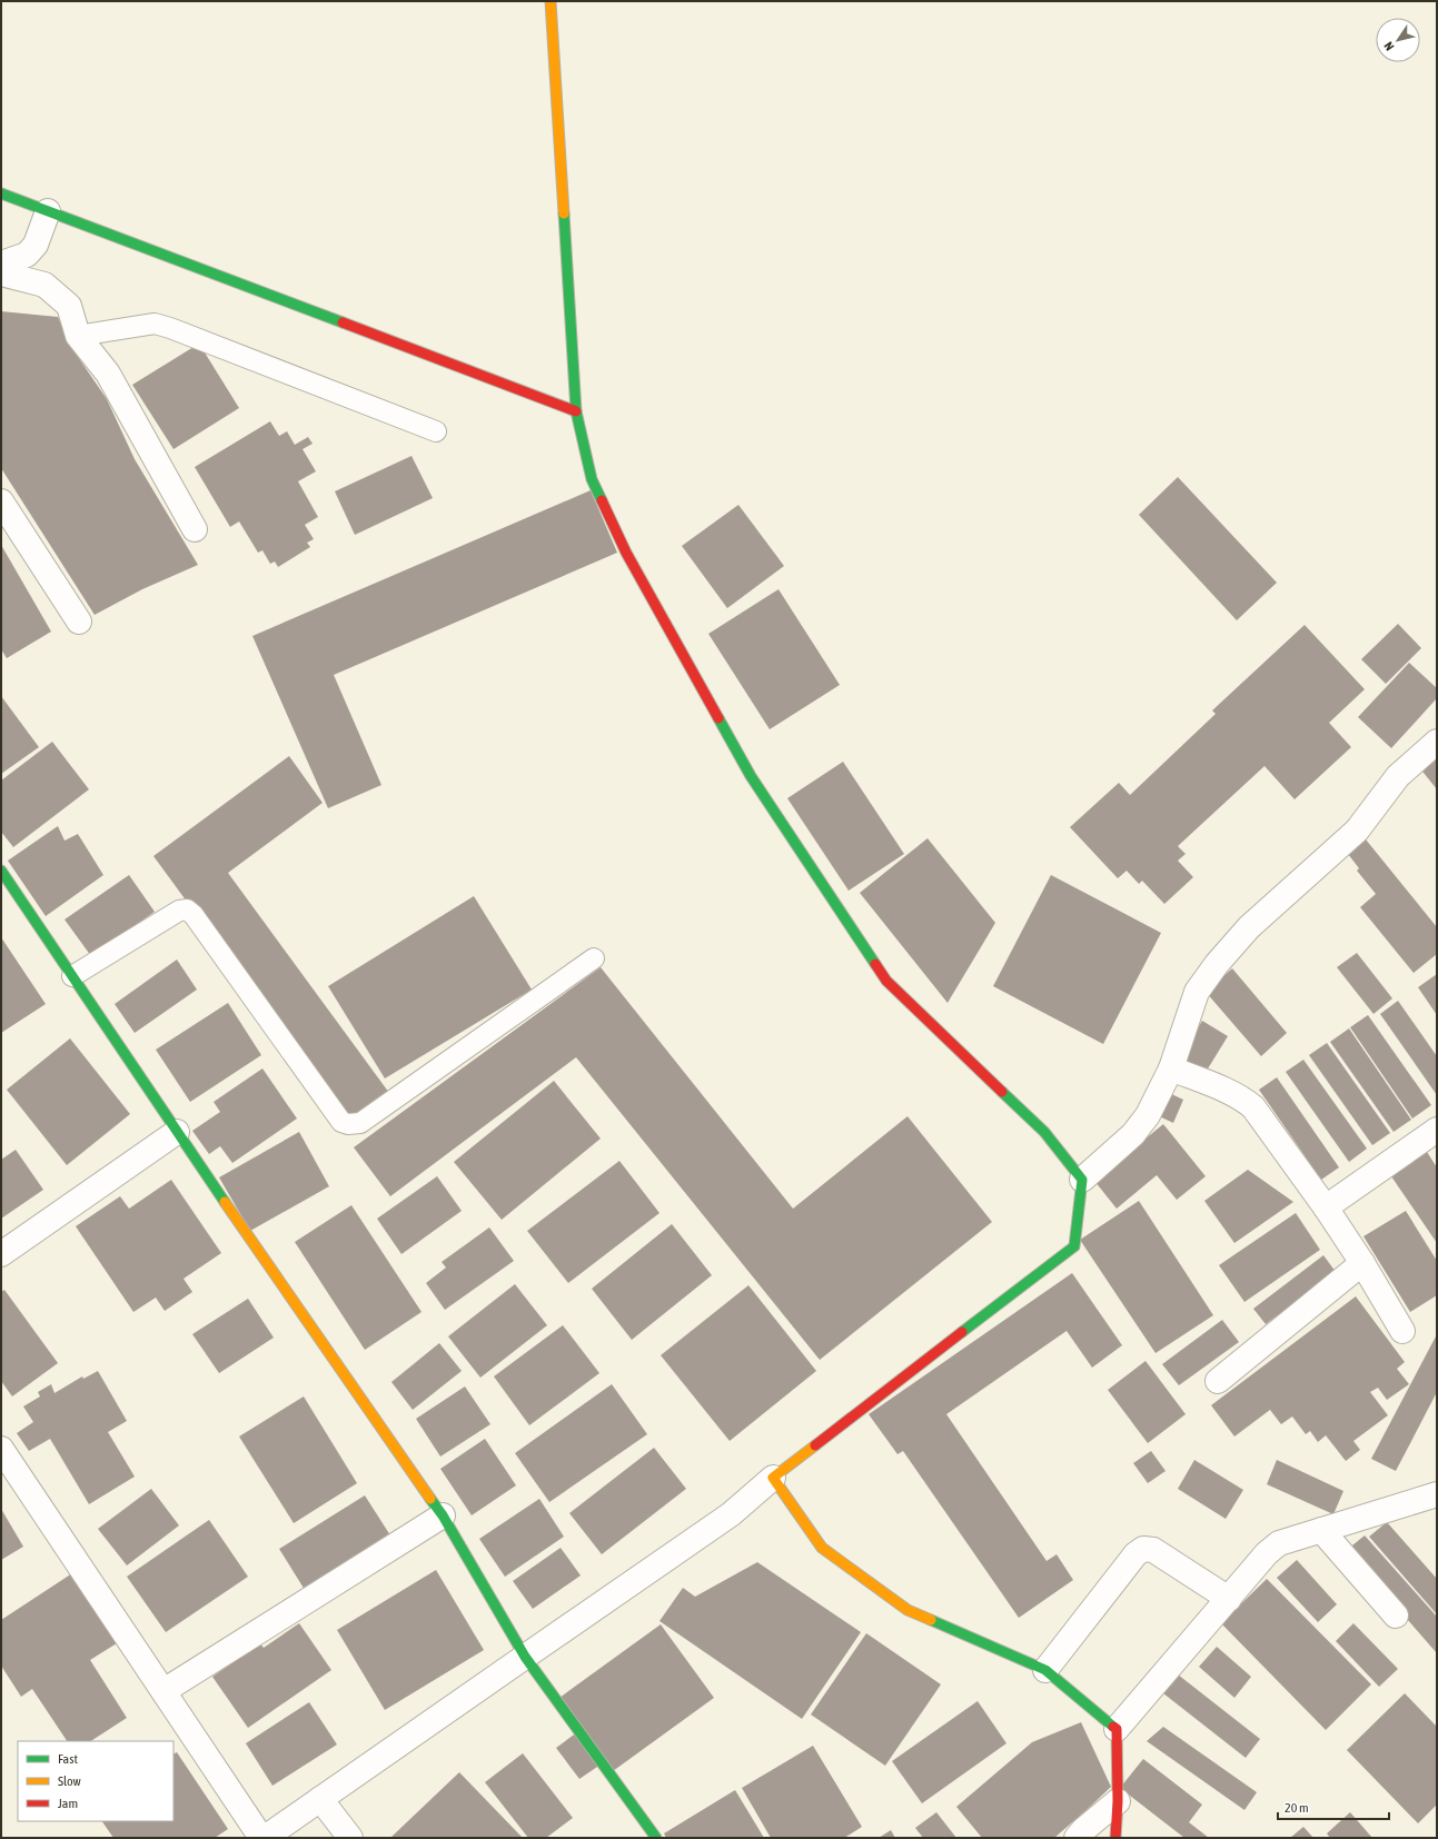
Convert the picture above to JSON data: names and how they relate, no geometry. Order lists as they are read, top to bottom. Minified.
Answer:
{"legend":["Fast","Slow","Jam"],"scale_bar":"20 m","north":"bottom left"}
